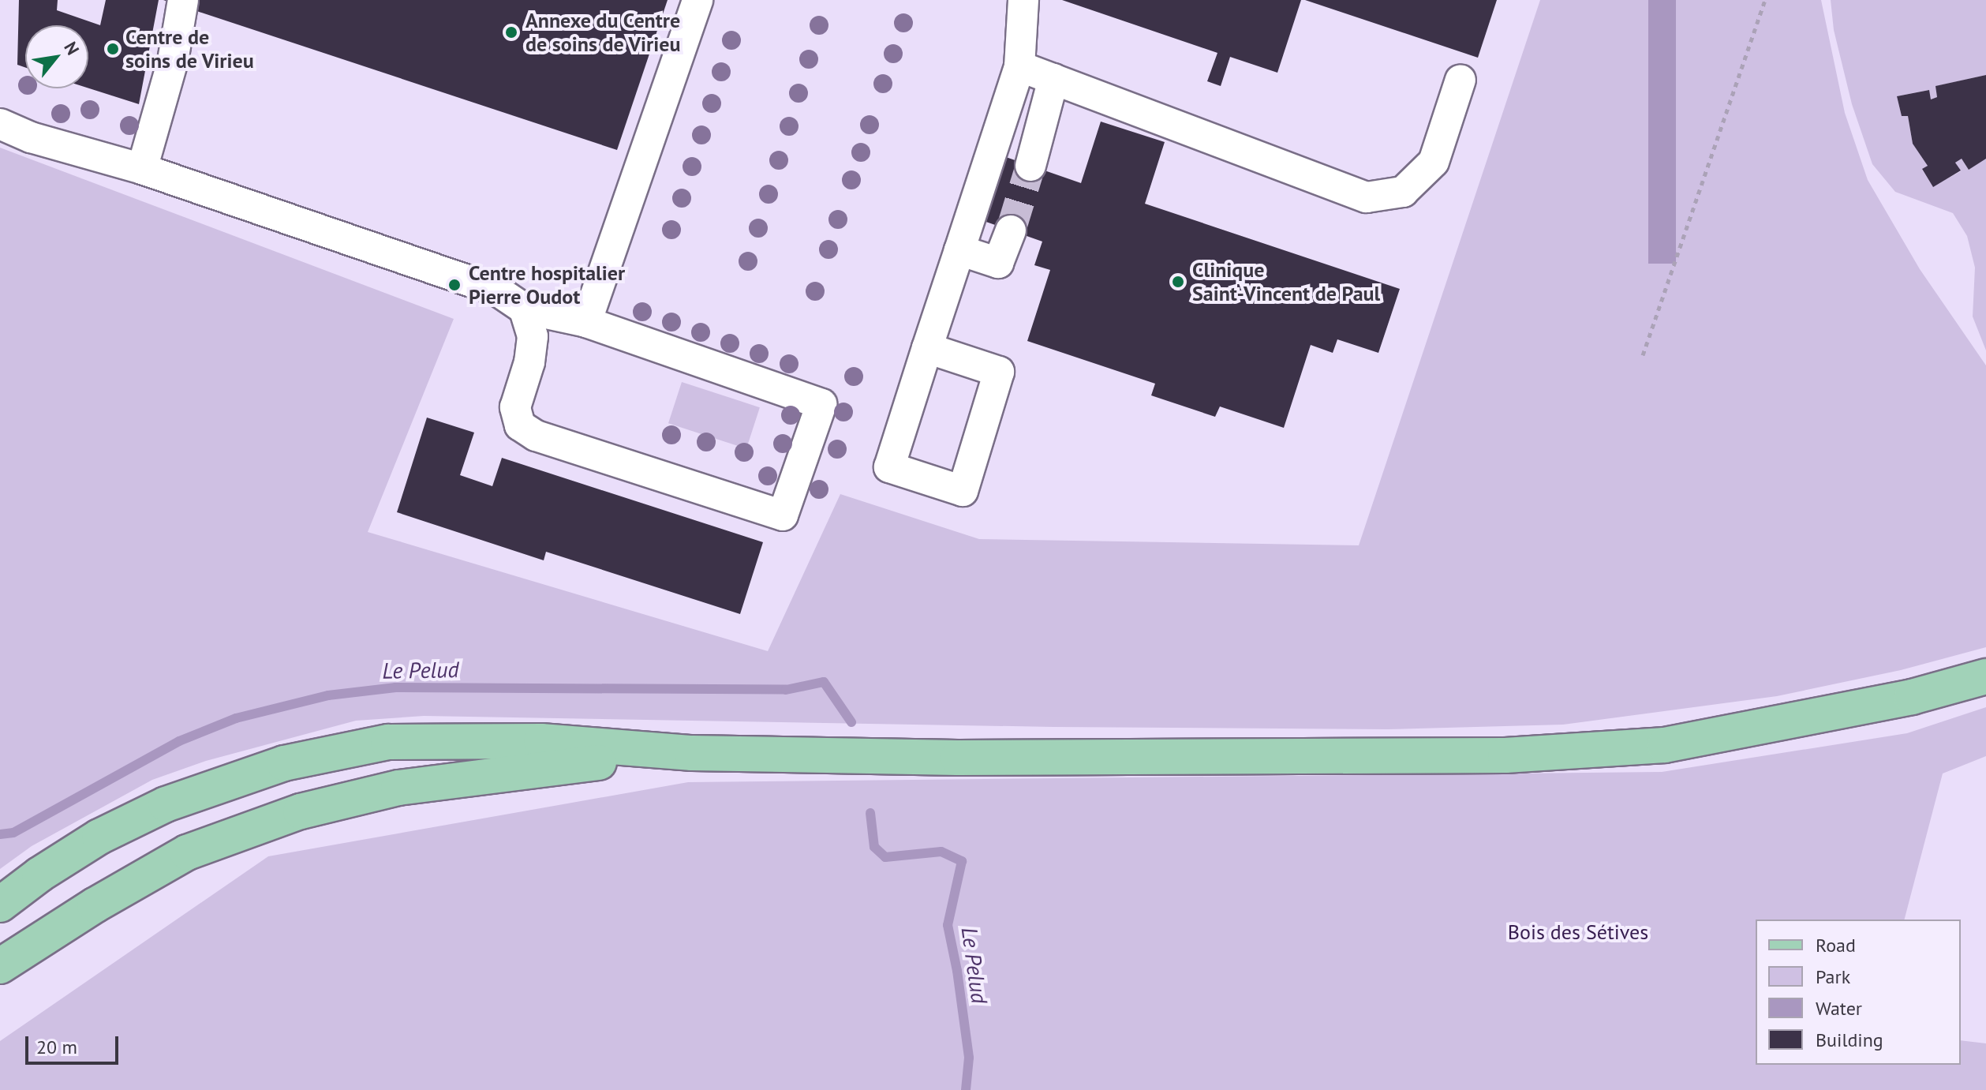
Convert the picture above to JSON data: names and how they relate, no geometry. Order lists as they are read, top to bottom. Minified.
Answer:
{"water":["Le Pelud"],"parks":["Bois des Sétives"],"places":["Annexe du Centre de soins de Virieu","Centre de soins de Virieu","Clinique Saint-Vincent de Paul","Centre hospitalier Pierre Oudot"],"legend":["Road","Park","Water","Building"],"scale_bar":"20 m","north":"top right"}
